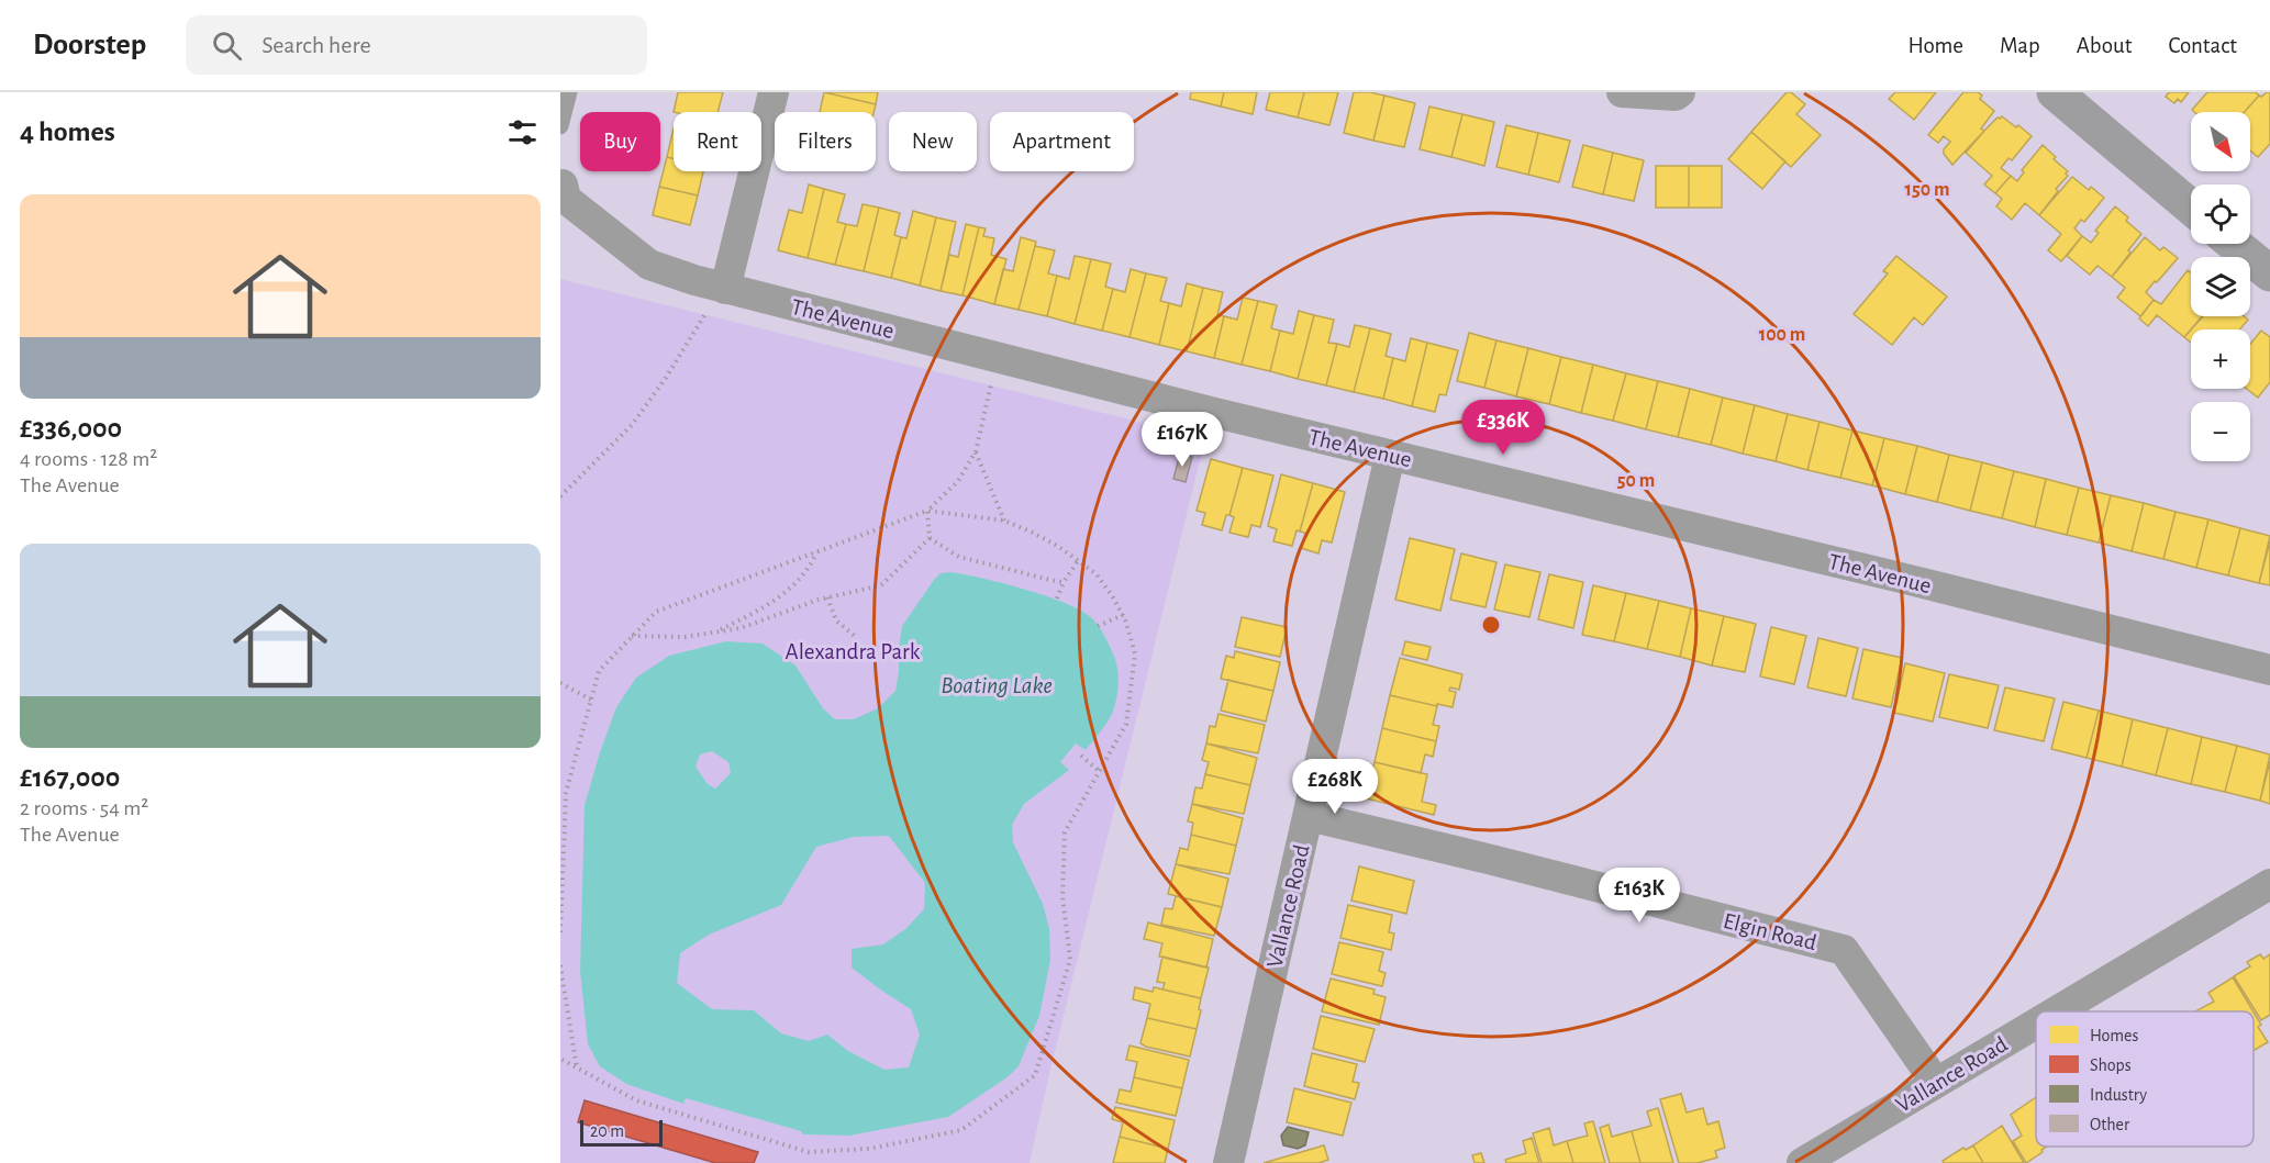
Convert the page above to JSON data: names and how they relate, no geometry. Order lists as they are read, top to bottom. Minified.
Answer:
{"streets":{"street":["The Avenue","Vallance Road","Elgin Road"]},"crossings":[["The Avenue","Vallance Road"],["Vallance Road","Elgin Road"]],"water":["Boating Lake"],"parks":["Alexandra Park"],"legend":["Homes","Shops","Industry","Other"],"scale_bar":"20 m","north":"bottom right","page":{"header":"Doorstep","search":"Search here","nav":["Home","Map","About","Contact"],"heading":"4 homes","map_buttons":["+","−"],"chip":["Buy","Rent","Filters","New","Apartment"],"list":[{"name":"£336,000","note":"4 rooms · 128 m² · The Avenue"},{"name":"£167,000","note":"2 rooms · 54 m² · The Avenue"}],"price":["£336K","£167K","£268K","£163K"],"scale":"20 m"},"rings":["150 m","100 m","50 m"]}
